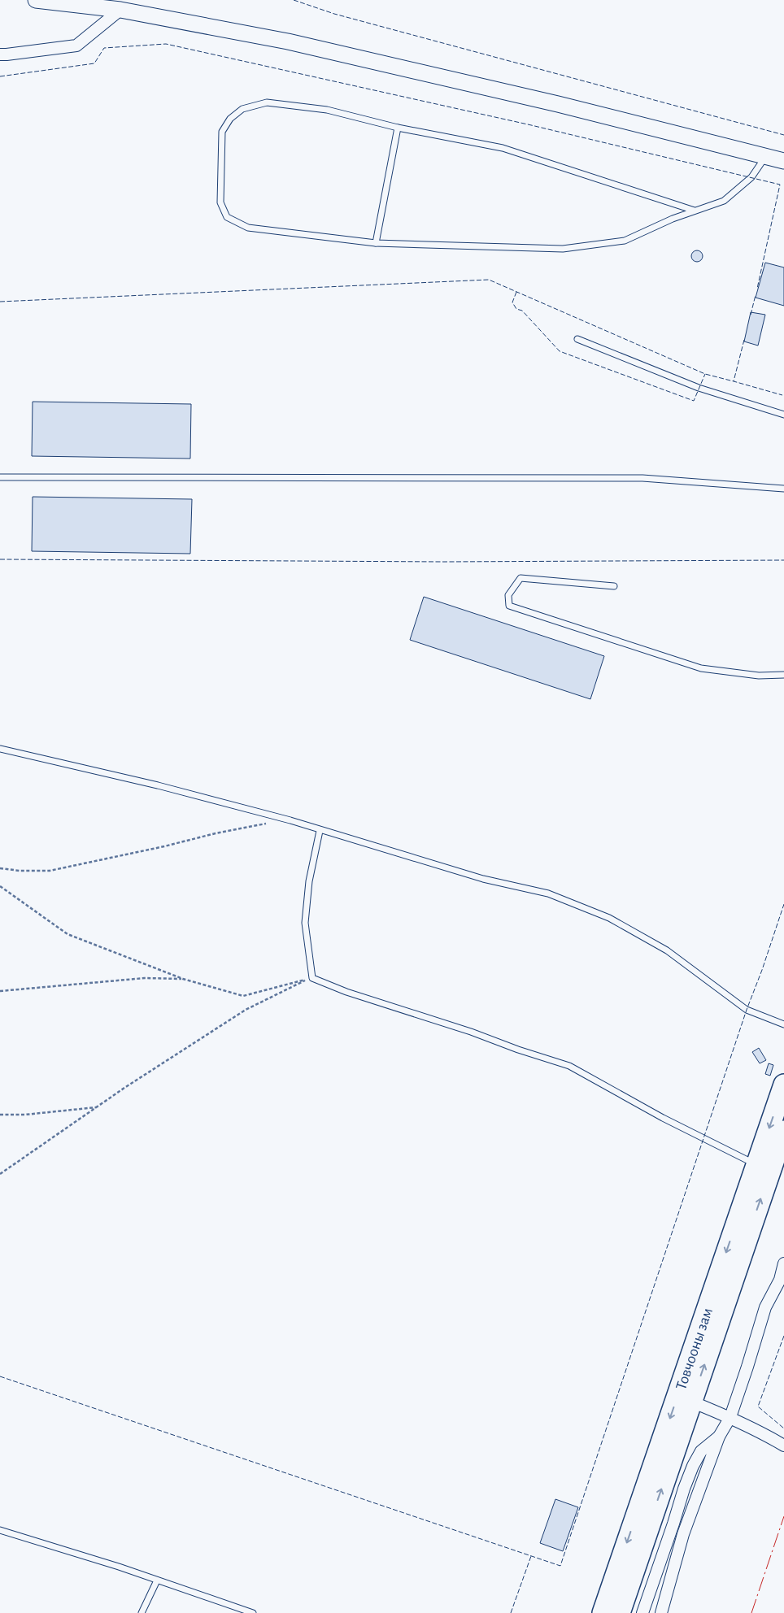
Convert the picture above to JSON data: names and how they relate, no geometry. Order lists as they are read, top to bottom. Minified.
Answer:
{"streets":{"highway":["Товчооны зам"]}}
